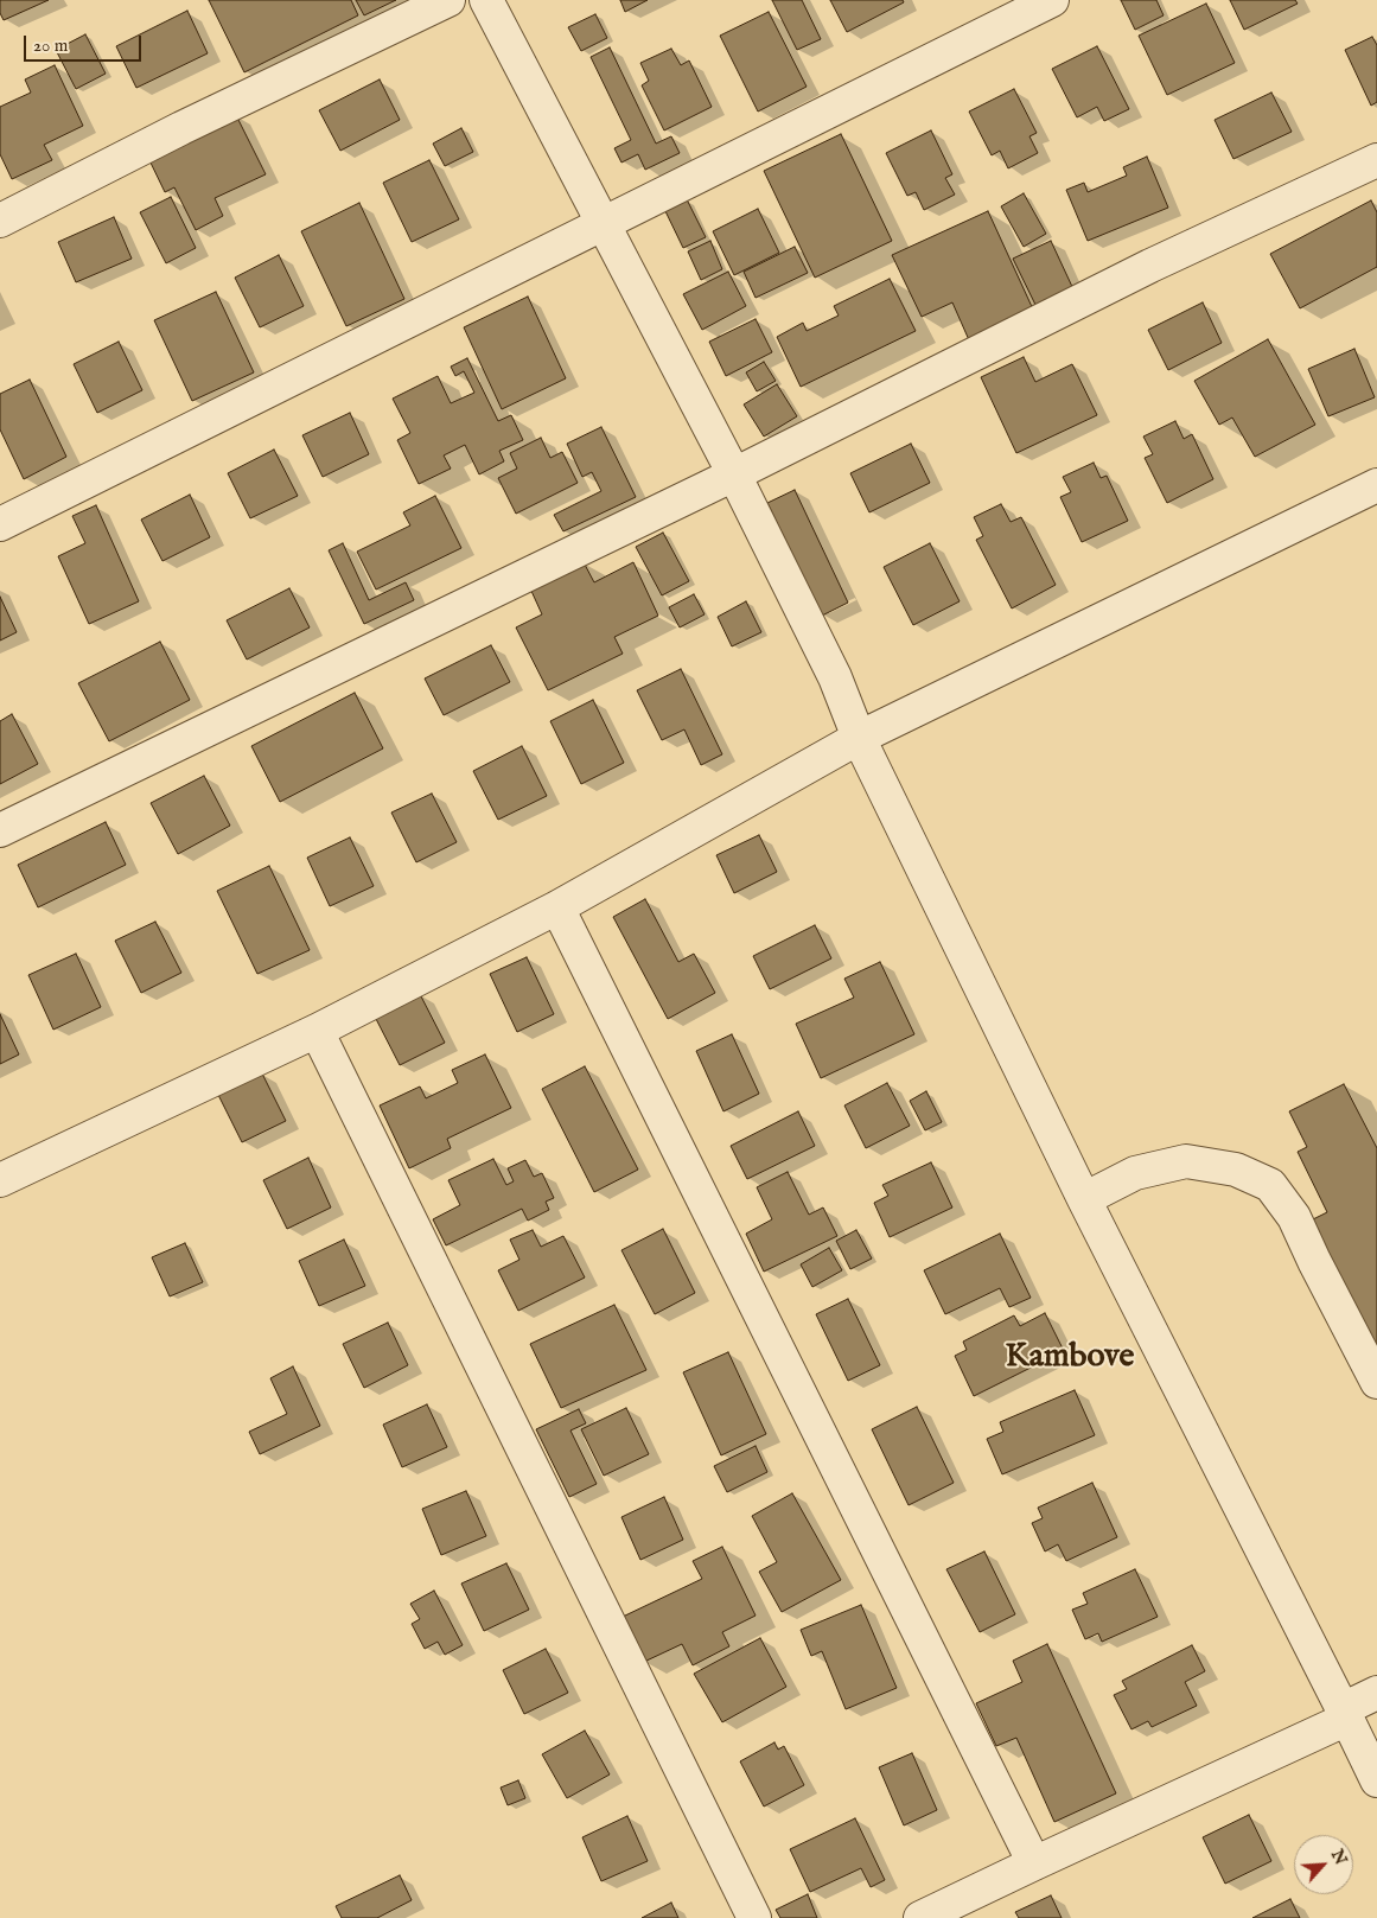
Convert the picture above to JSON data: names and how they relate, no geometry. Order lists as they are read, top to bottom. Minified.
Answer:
{"districts":["Kambove"],"scale_bar":"20 m","north":"top right"}
